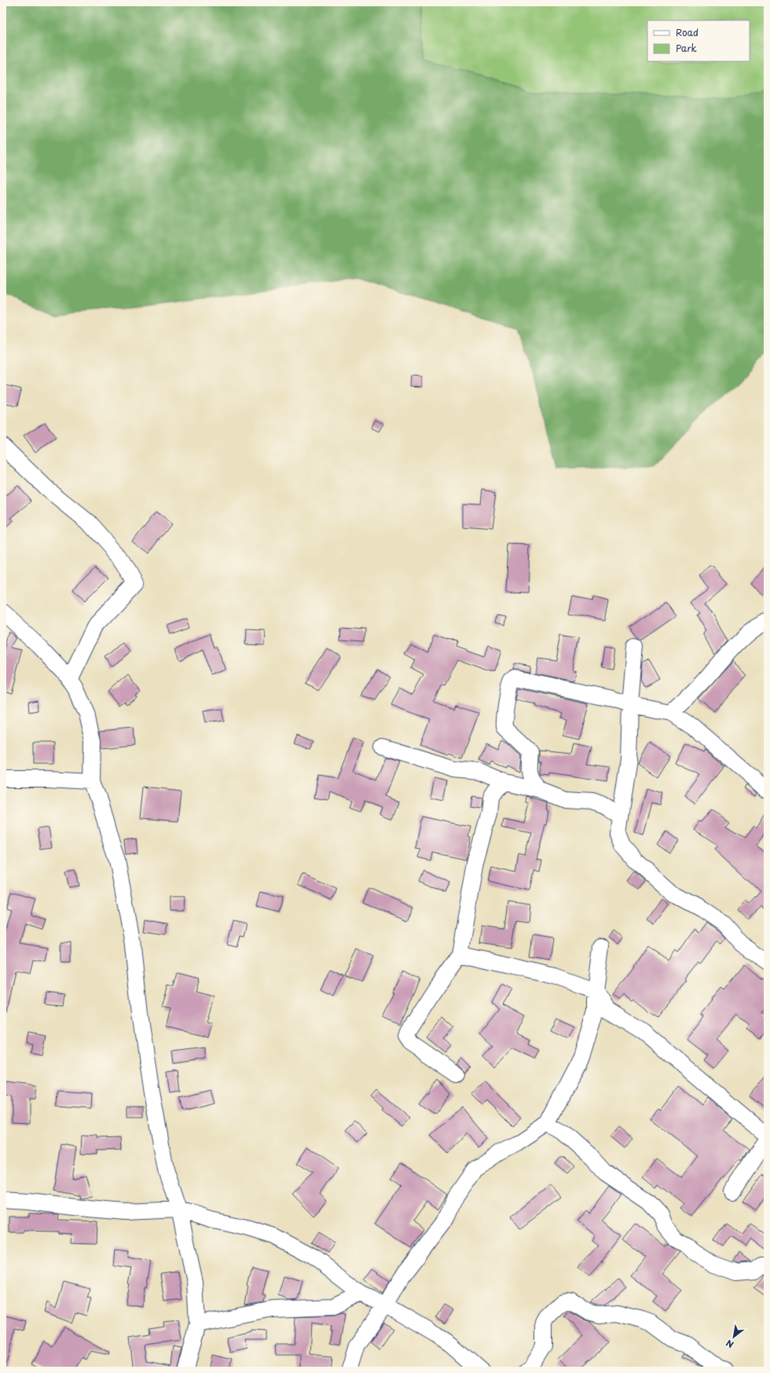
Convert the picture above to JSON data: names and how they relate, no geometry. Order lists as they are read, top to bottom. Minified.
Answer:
{"legend":["Road","Park"],"north":"bottom left"}
